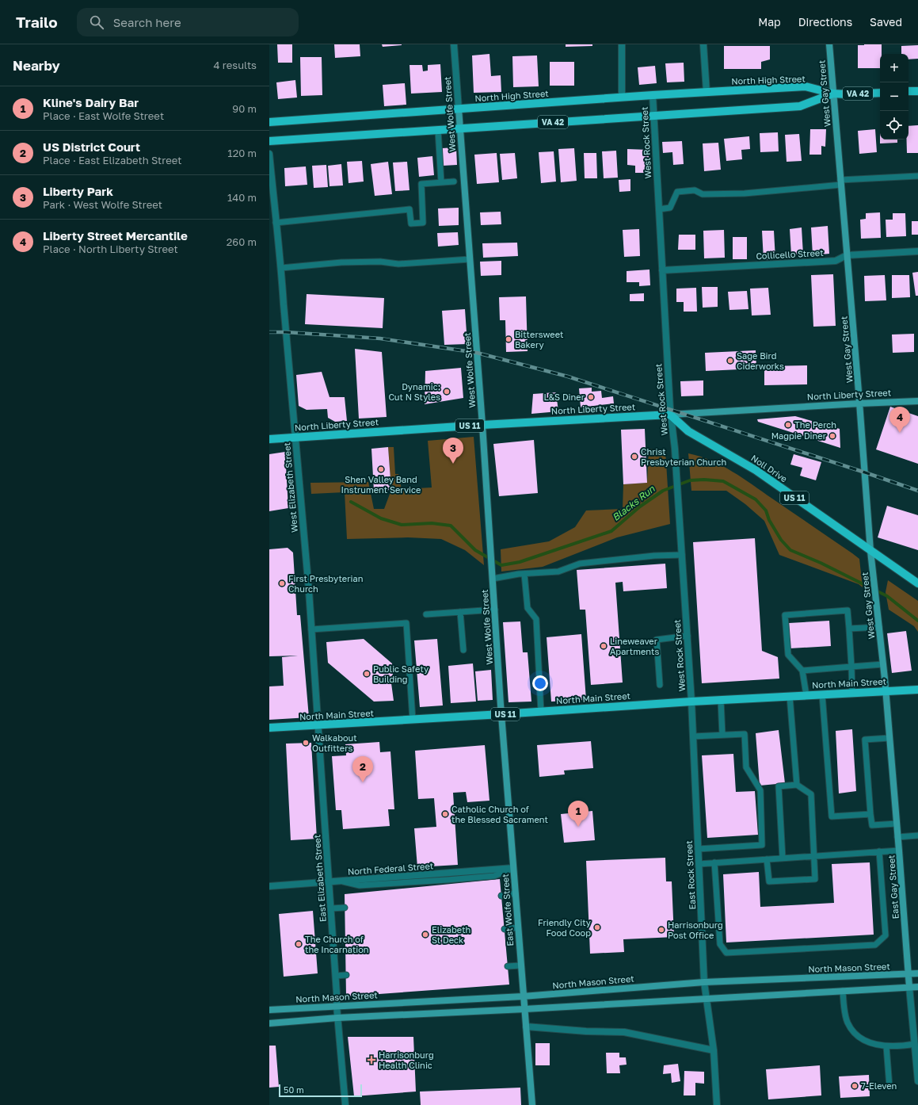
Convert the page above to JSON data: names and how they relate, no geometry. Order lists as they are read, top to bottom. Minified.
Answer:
{"streets":{"main road":["North High Street","VA 42","North Liberty Street","US 11","Noll Drive","North Main Street"],"street":["West Gay Street","West Wolfe Street","West Rock Street","Collicello Street","West Elizabeth Street","North Federal Street","East Rock Street","East Elizabeth Street","East Gay Street","East Wolfe Street","North Mason Street"]},"crossings":[["North High Street","West Gay Street"],["North High Street","VA 42"],["North High Street","West Wolfe Street"],["North High Street","West Rock Street"],["West Gay Street","VA 42"],["West Gay Street","Collicello Street"],["West Gay Street","North Liberty Street"],["West Gay Street","Noll Drive"],["West Gay Street","North Main Street"],["West Gay Street","East Gay Street"],["VA 42","West Wolfe Street"],["VA 42","West Rock Street"],["West Wolfe Street","North Liberty Street"],["West Wolfe Street","North Main Street"],["West Wolfe Street","East Wolfe Street"],["West Rock Street","Collicello Street"],["West Rock Street","North Liberty Street"],["West Rock Street","Noll Drive"],["West Rock Street","North Main Street"],["West Rock Street","East Rock Street"],["North Liberty Street","Noll Drive"],["North Liberty Street","West Elizabeth Street"],["West Elizabeth Street","North Main Street"],["West Elizabeth Street","East Elizabeth Street"],["North Main Street","East Rock Street"],["North Main Street","East Elizabeth Street"],["North Main Street","East Gay Street"],["North Main Street","East Wolfe Street"],["North Federal Street","East Elizabeth Street"],["North Federal Street","East Wolfe Street"],["East Rock Street","North Mason Street"],["East Elizabeth Street","North Mason Street"],["East Gay Street","North Mason Street"],["East Wolfe Street","North Mason Street"]],"water":["Blacks Run"],"places":{"other":["Bittersweet Bakery","Sage Bird Ciderworks","Dynamic: Cut N Styles","L&S Diner","The Perch","Magpie Diner","Christ Presbyterian Church","Shen Valley Band Instrument Service","First Presbyterian Church","Lineweaver Apartments","Public Safety Building","Walkabout Outfitters","Catholic Church of the Blessed Sacrament","Friendly City Food Coop","Harrisonburg Post Office","Elizabeth St Deck","The Church of the Incarnation","7-Eleven"],"health":["Harrisonburg Health Clinic"]},"scale_bar":"50 m","page":{"header":"Trailo","search":"Search here","nav":["Map","Directions","Saved"],"heading":["Nearby","4 results"],"map_buttons":["+","−"],"list":[{"mark":"1","name":"Kline's Dairy Bar","note":"Place · East Wolfe Street","value":"90 m"},{"mark":"2","name":"US District Court","note":"Place · East Elizabeth Street","value":"120 m"},{"mark":"3","name":"Liberty Park","note":"Park · West Wolfe Street","value":"140 m"},{"mark":"4","name":"Liberty Street Mercantile","note":"Place · North Liberty Street","value":"260 m"}],"pins":["4","3","2","1"],"scale":"50 m"}}
